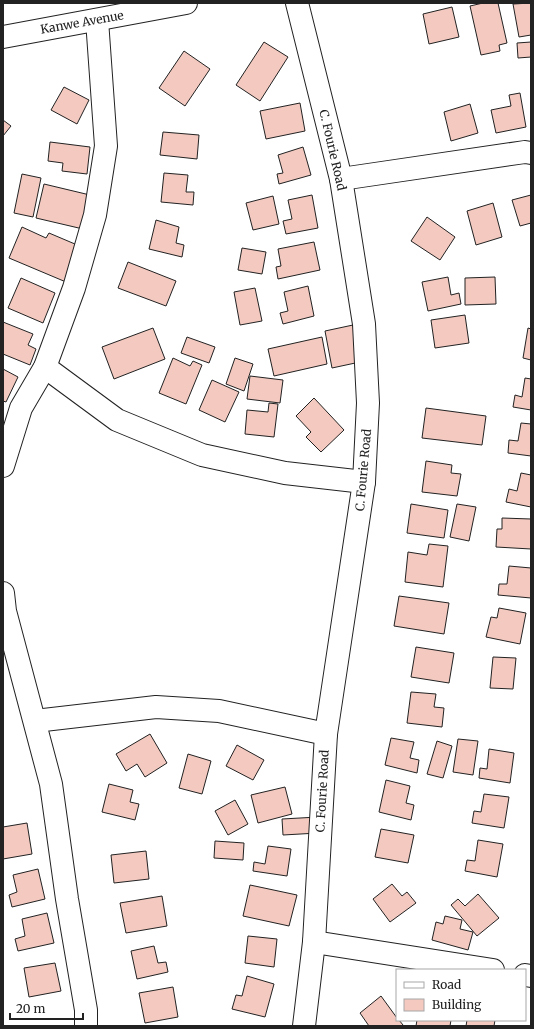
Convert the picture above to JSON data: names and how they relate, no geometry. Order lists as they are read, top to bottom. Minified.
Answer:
{"streets":{"street":["Kanwe Avenue","C. Fourie Road"]},"legend":["Road","Building"],"scale_bar":"20 m"}
